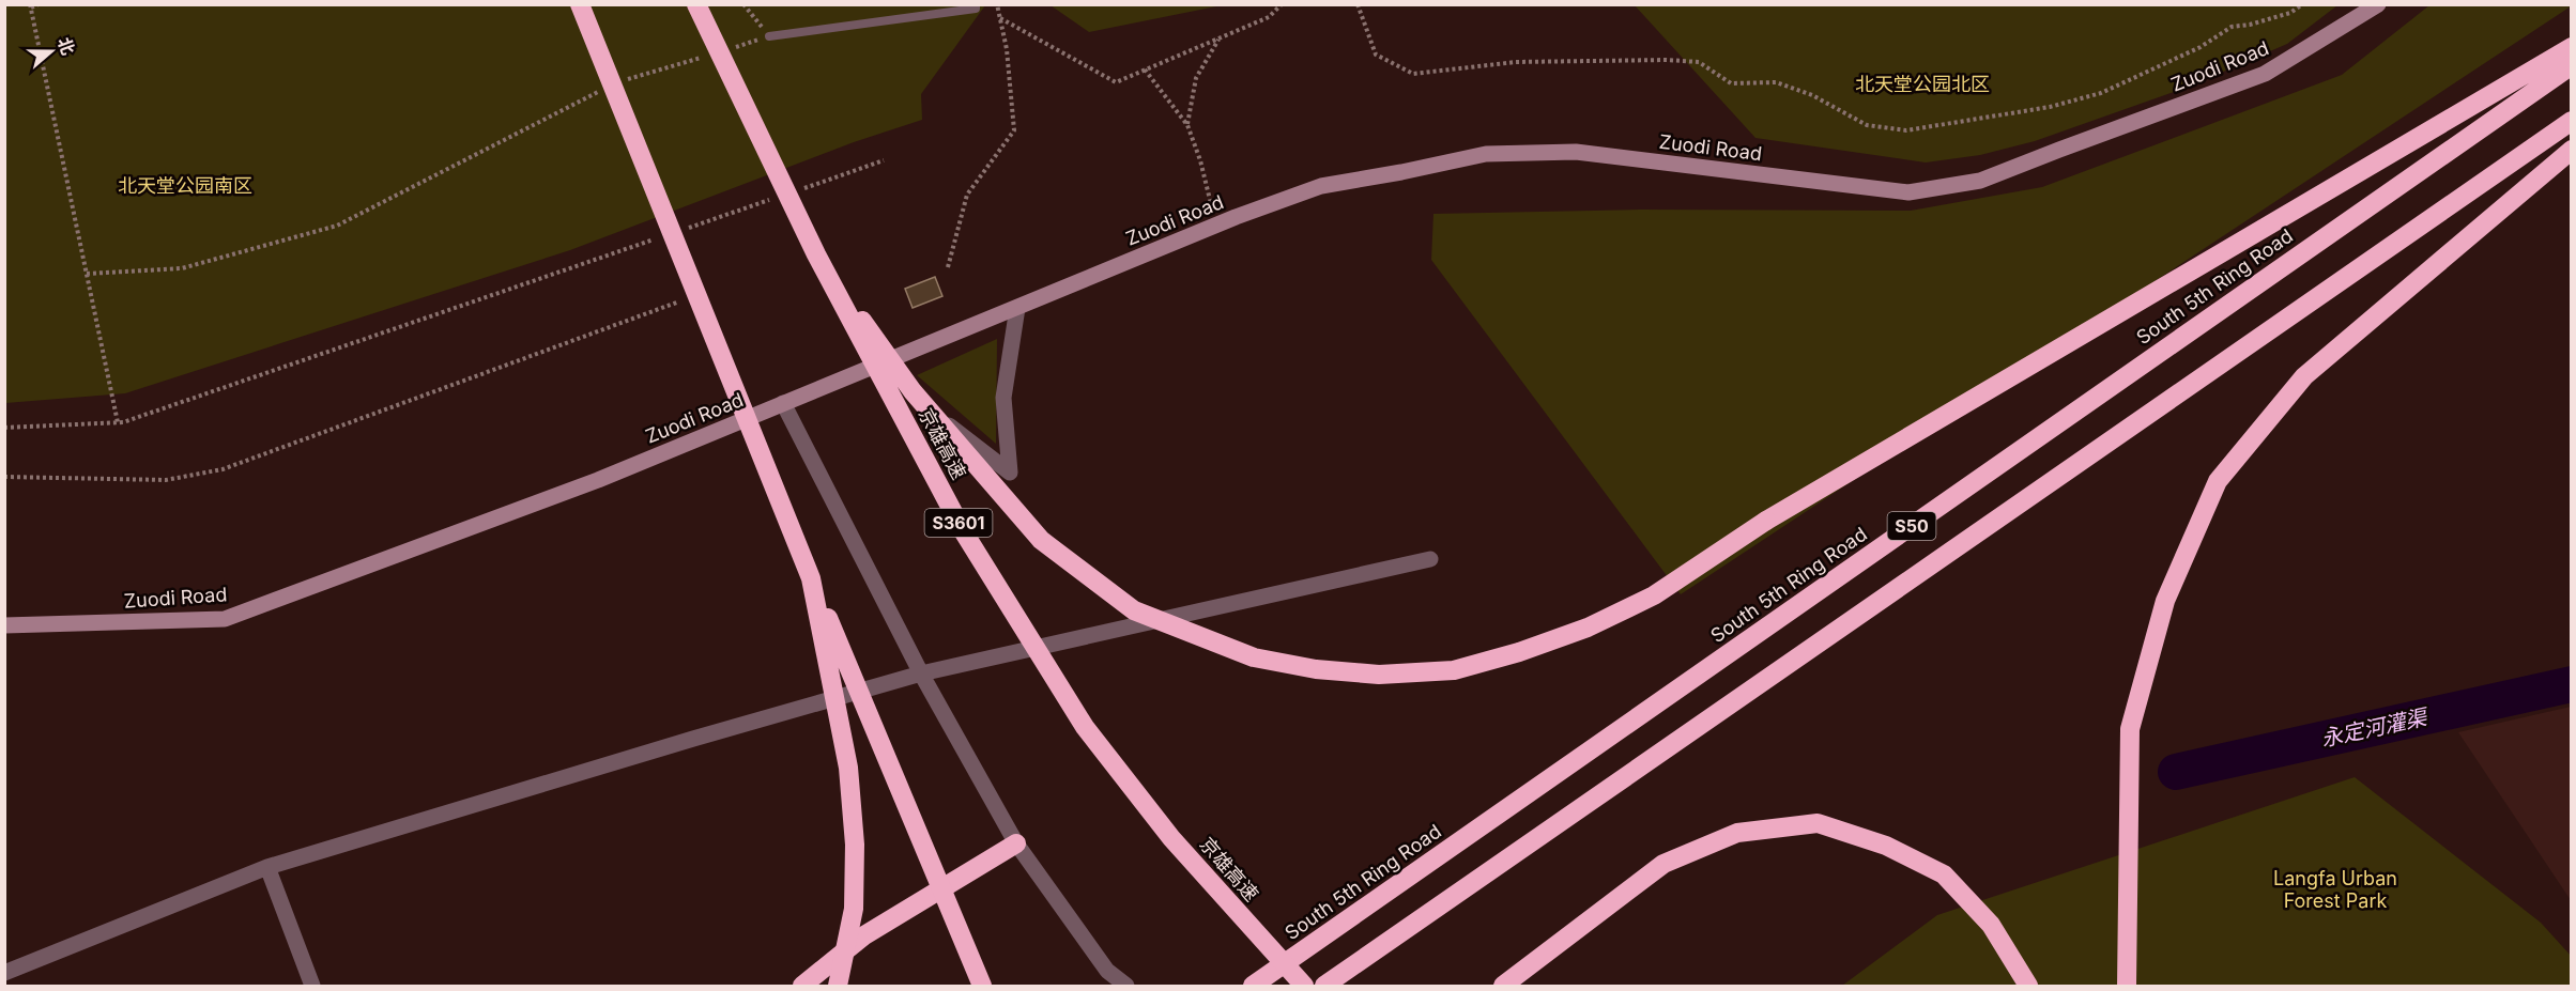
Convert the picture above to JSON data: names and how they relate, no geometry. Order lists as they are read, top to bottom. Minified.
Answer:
{"streets":{"highway":["South 5th Ring Road","京雄高速","S3601","S50"],"main road":["Zuodi Road"]},"water":["永定河灌渠"],"parks":["北天堂公园北区","北天堂公园南区","Langfa Urban Forest Park"],"north":"right"}
